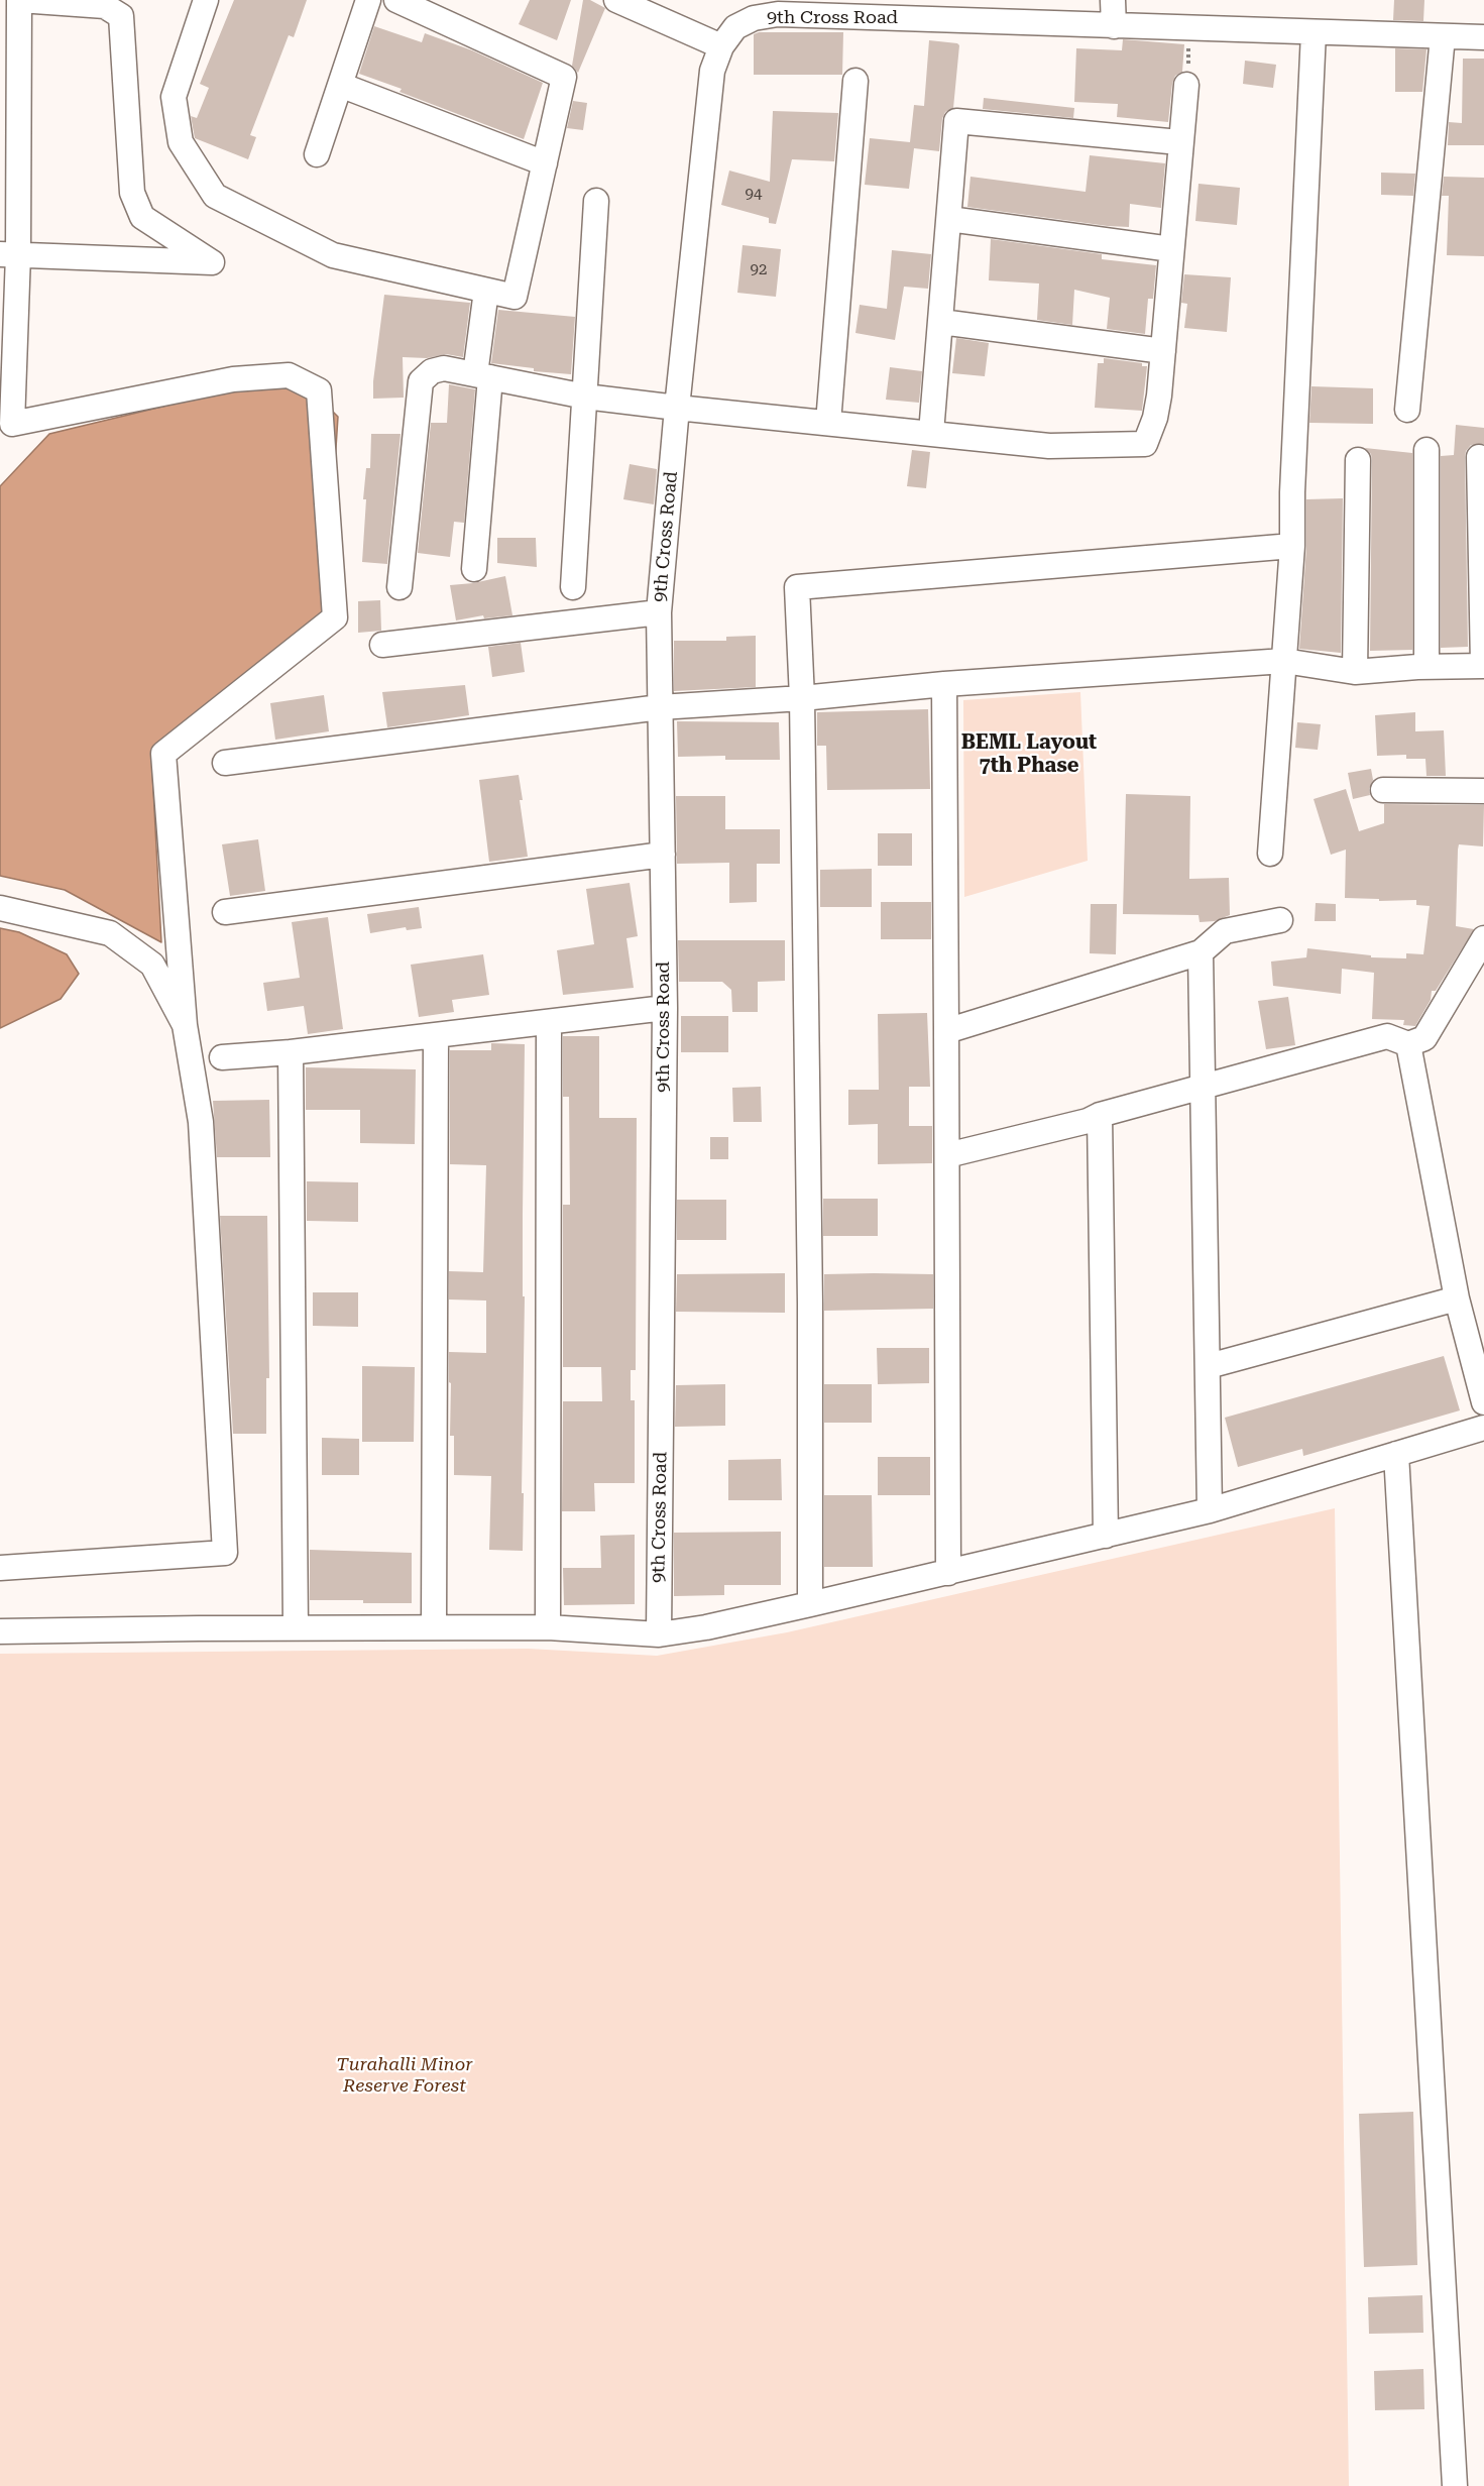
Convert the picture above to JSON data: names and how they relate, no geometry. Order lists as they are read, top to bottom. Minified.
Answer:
{"streets":{"street":["9th Cross Road"]},"districts":["BEML Layout 7th Phase"],"parks":["Turahalli Minor Reserve Forest"],"house_numbers":["94","92"]}
